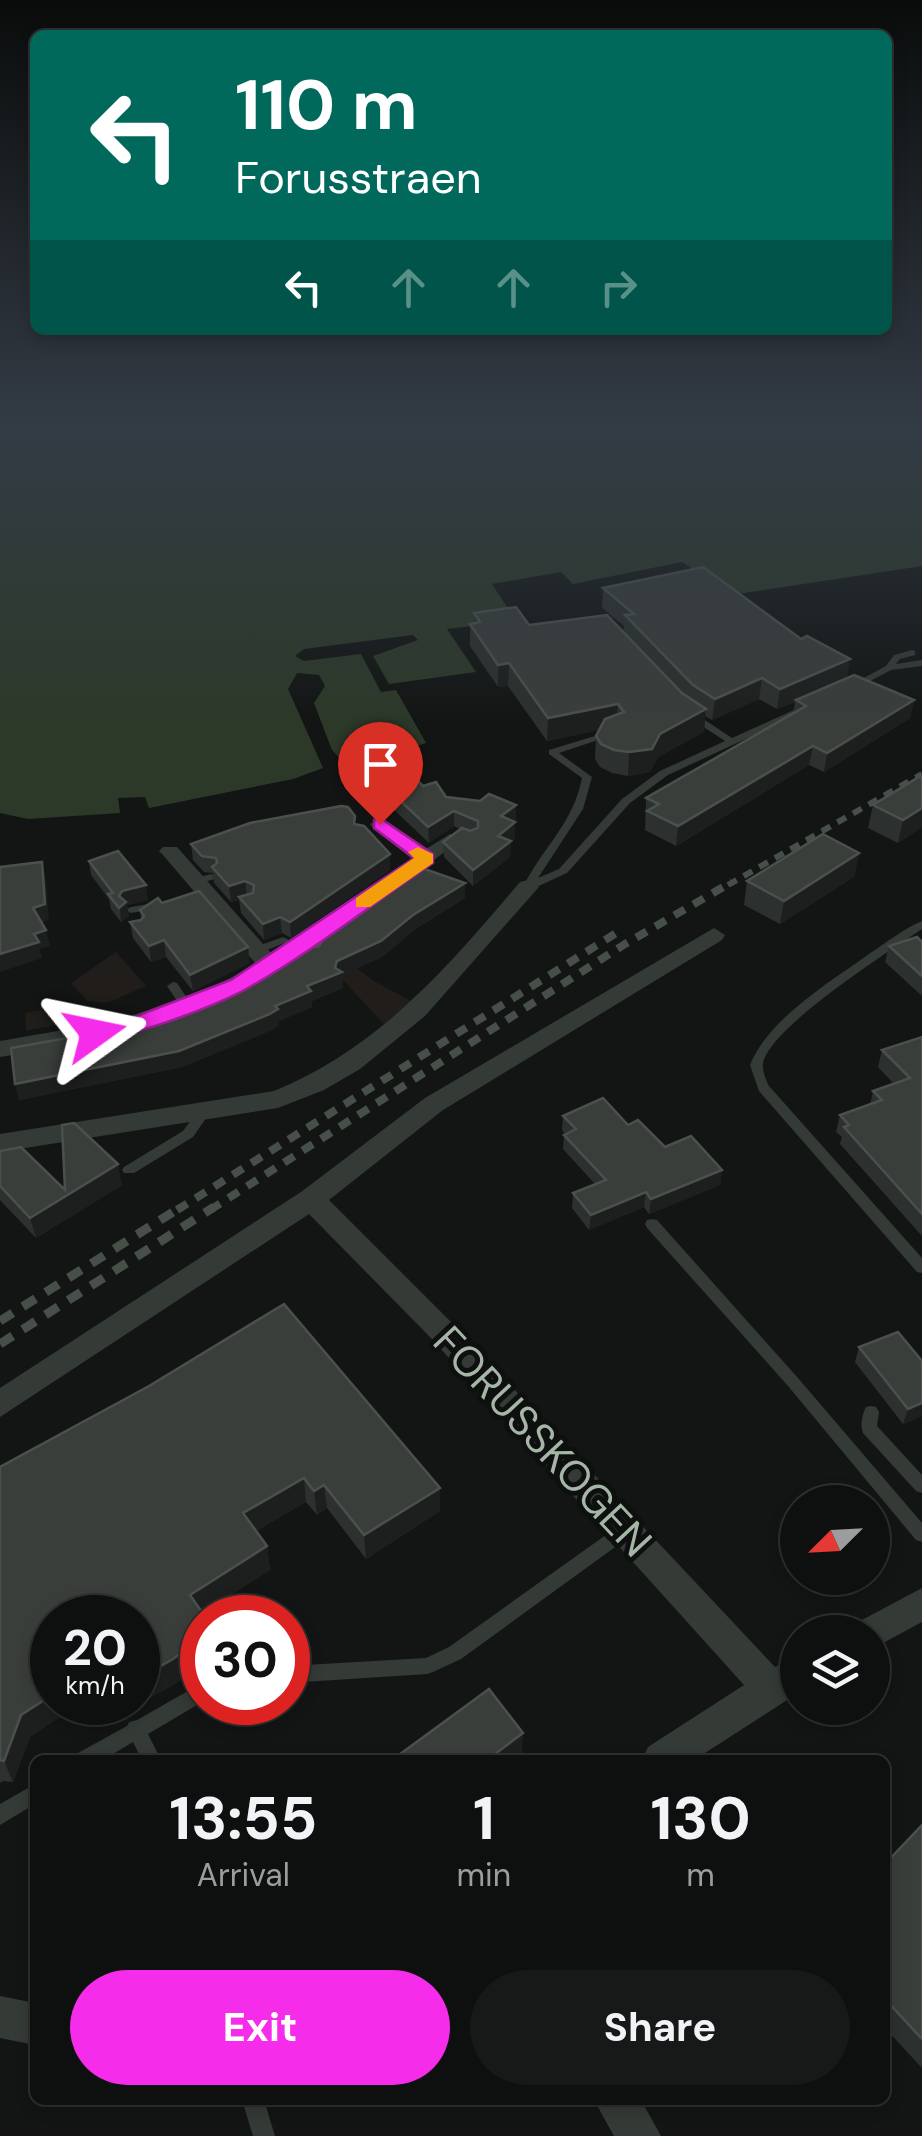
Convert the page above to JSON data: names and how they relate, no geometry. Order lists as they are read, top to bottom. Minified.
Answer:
{"streets":{"street":["FORUSSKOGEN"]},"north":"bottom left","page":{"turn":["110 m","Forusstraen"],"speed":"20 km/h","limit":"30","eta":["13:55","Arrival","1","min","130","m"],"buttons":["Exit","Share"]}}
